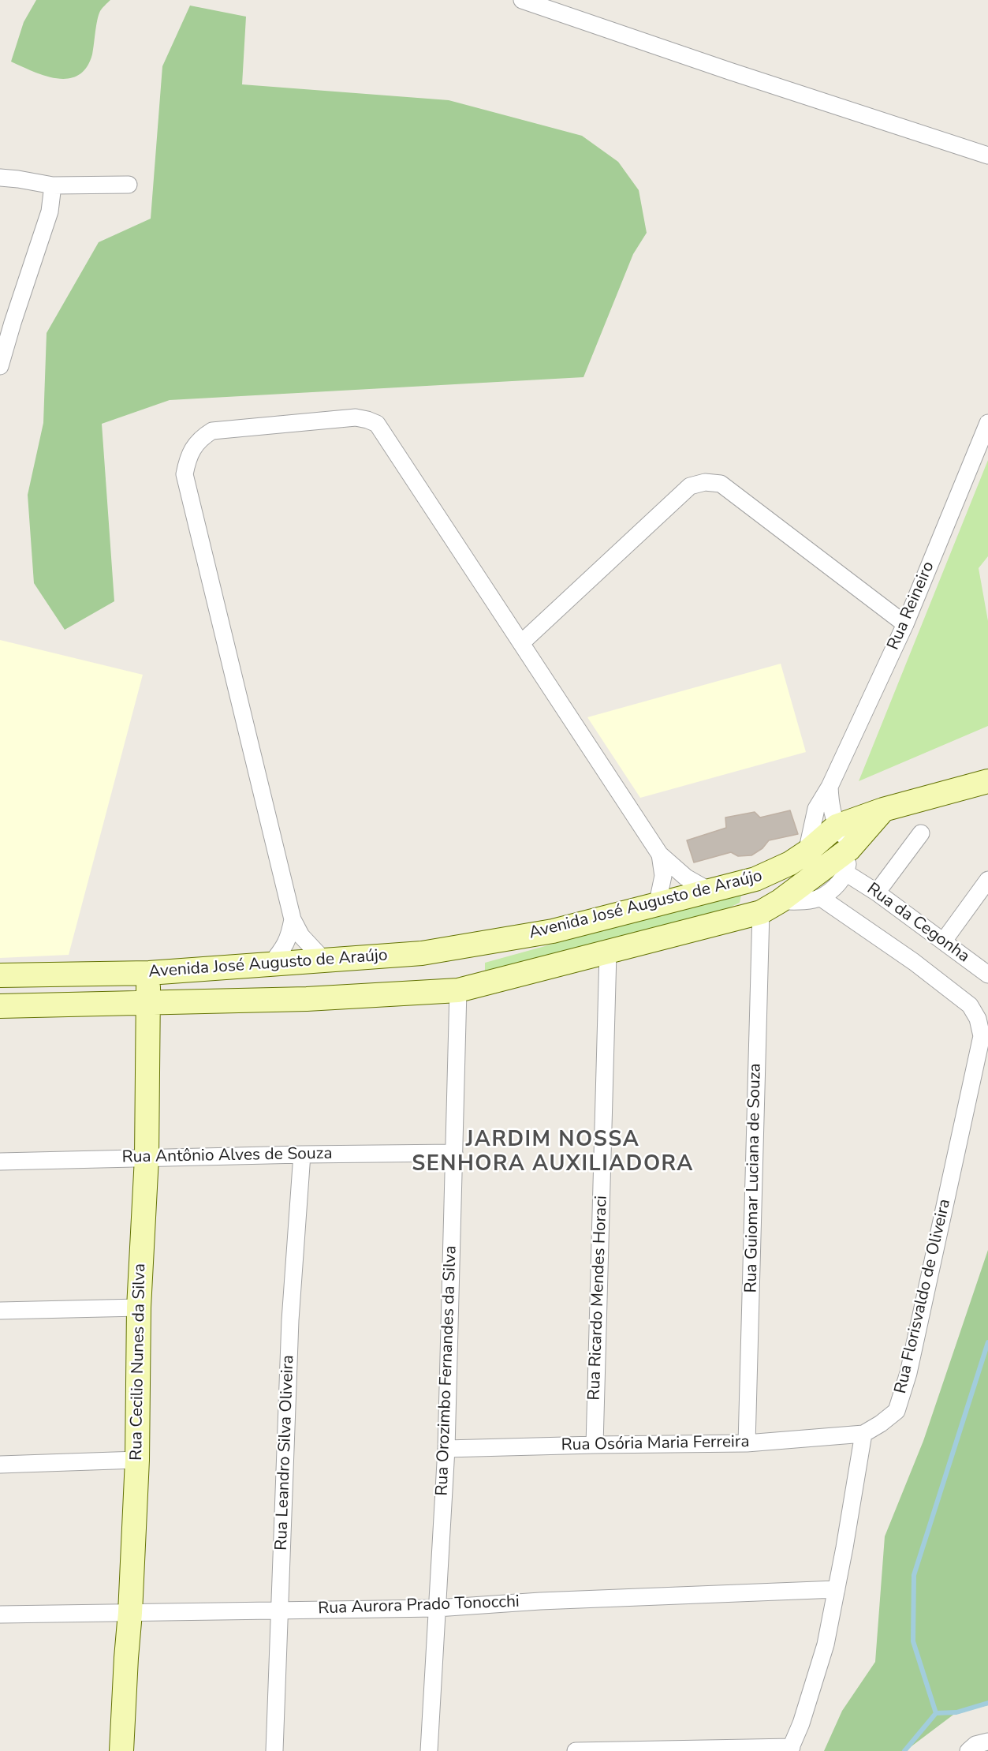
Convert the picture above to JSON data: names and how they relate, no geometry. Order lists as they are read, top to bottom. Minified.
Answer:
{"streets":{"street":["Rua Reineiro","Avenida José Augusto de Araújo","Rua da Cegonha","Rua Antônio Alves de Souza","Rua Guiomar Luciana de Souza","Rua Florisvaldo de Oliveira","Rua Ricardo Mendes Horaci","Rua Cecilio Nunes da Silva","Rua Orozimbo Fernandes da Silva","Rua Osória Maria Ferreira","Rua Leandro Silva Oliveira","Rua Aurora Prado Tonocchi"]},"crossings":[["Rua Reineiro","Avenida José Augusto de Araújo"],["Avenida José Augusto de Araújo","Rua Guiomar Luciana de Souza"],["Avenida José Augusto de Araújo","Rua Ricardo Mendes Horaci"],["Avenida José Augusto de Araújo","Rua Cecilio Nunes da Silva"],["Avenida José Augusto de Araújo","Rua Orozimbo Fernandes da Silva"],["Rua Antônio Alves de Souza","Rua Cecilio Nunes da Silva"],["Rua Antônio Alves de Souza","Rua Orozimbo Fernandes da Silva"],["Rua Antônio Alves de Souza","Rua Leandro Silva Oliveira"],["Rua Guiomar Luciana de Souza","Rua Osória Maria Ferreira"],["Rua Florisvaldo de Oliveira","Rua Osória Maria Ferreira"],["Rua Ricardo Mendes Horaci","Rua Osória Maria Ferreira"],["Rua Cecilio Nunes da Silva","Rua Aurora Prado Tonocchi"],["Rua Orozimbo Fernandes da Silva","Rua Osória Maria Ferreira"],["Rua Orozimbo Fernandes da Silva","Rua Aurora Prado Tonocchi"],["Rua Leandro Silva Oliveira","Rua Aurora Prado Tonocchi"]],"districts":["JARDIM NOSSA SENHORA AUXILIADORA"]}
